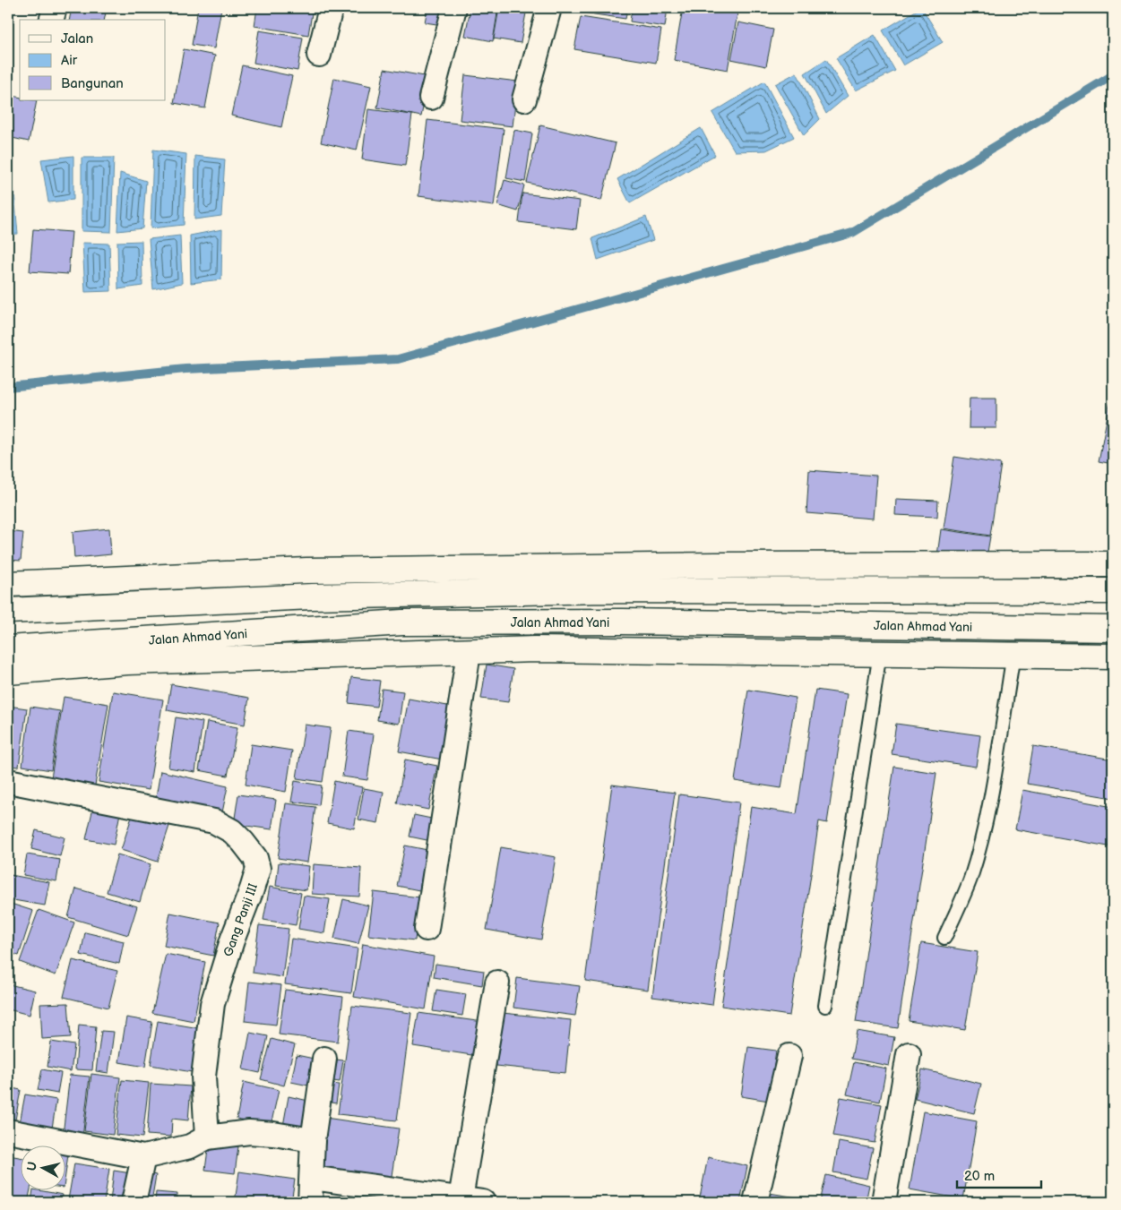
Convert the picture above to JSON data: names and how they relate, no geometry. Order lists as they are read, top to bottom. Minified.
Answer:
{"streets":{"main road":["Jalan Ahmad Yani"],"street":["Gang Panji III"]},"legend":["Jalan","Air","Bangunan"],"scale_bar":"20 m","north":"left"}
